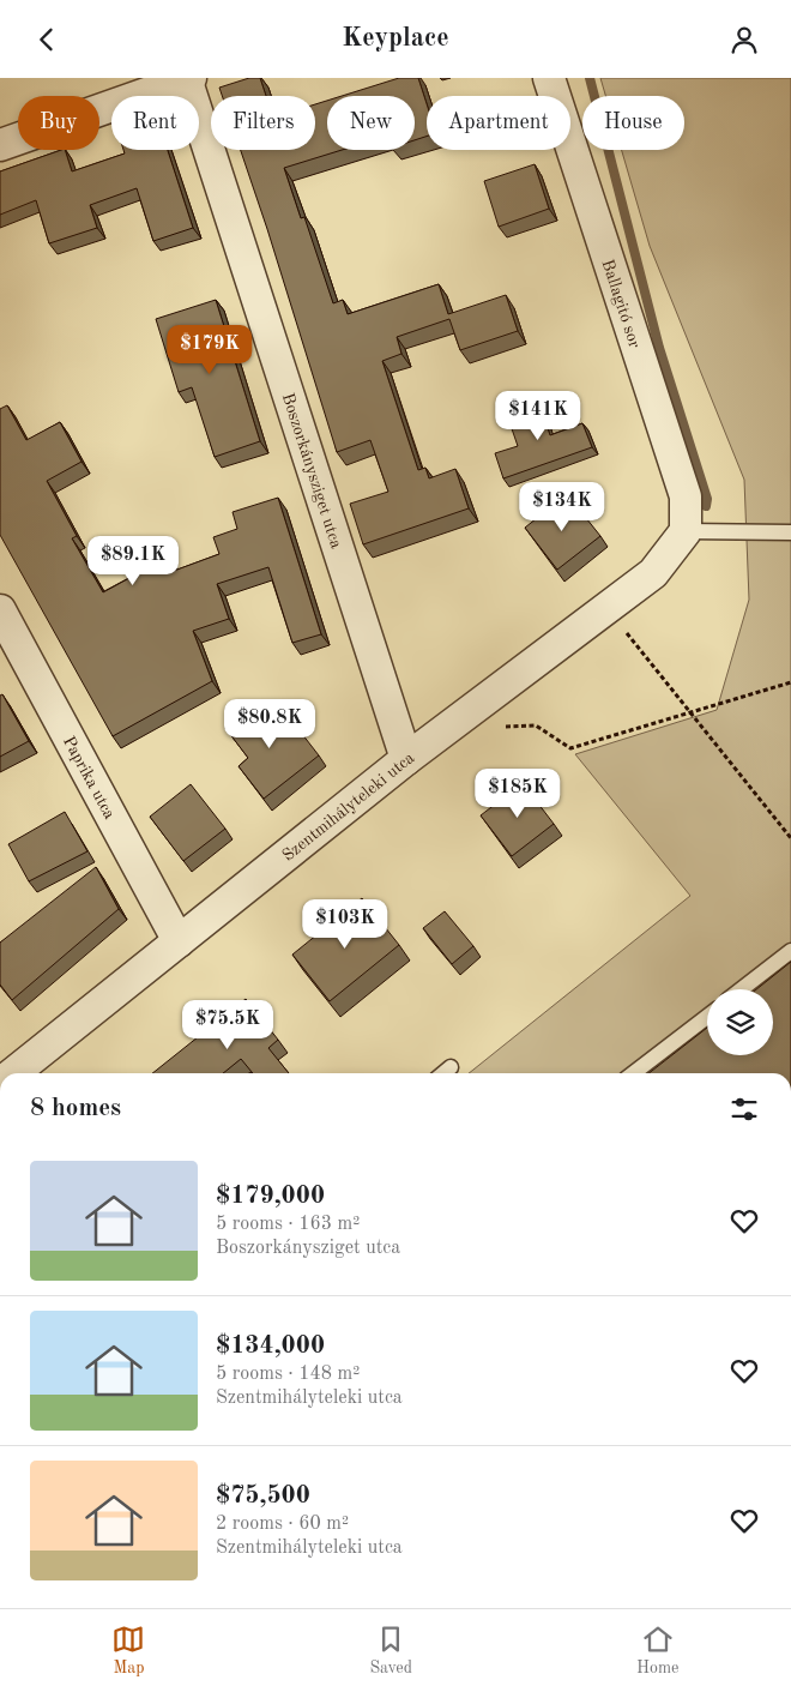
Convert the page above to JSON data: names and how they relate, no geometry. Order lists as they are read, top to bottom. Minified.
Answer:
{"streets":{"street":["Ballagitó sor","Boszorkánysziget utca","Paprika utca","Szentmihályteleki utca"]},"crossings":[["Ballagitó sor","Szentmihályteleki utca"],["Boszorkánysziget utca","Szentmihályteleki utca"],["Paprika utca","Szentmihályteleki utca"]],"page":{"header":"Keyplace","chip":["Buy","Rent","Filters","New","Apartment","House"],"price":["$179K","$141K","$134K","$89.1K","$80.8K","$185K","$103K","$75.5K"],"heading":"8 homes","list":[{"name":"$179,000","note":"5 rooms · 163 m² · Boszorkánysziget utca"},{"name":"$134,000","note":"5 rooms · 148 m² · Szentmihályteleki utca"},{"name":"$75,500","note":"2 rooms · 60 m² · Szentmihályteleki utca"}],"tabs":["Map","Saved","Home"]}}
